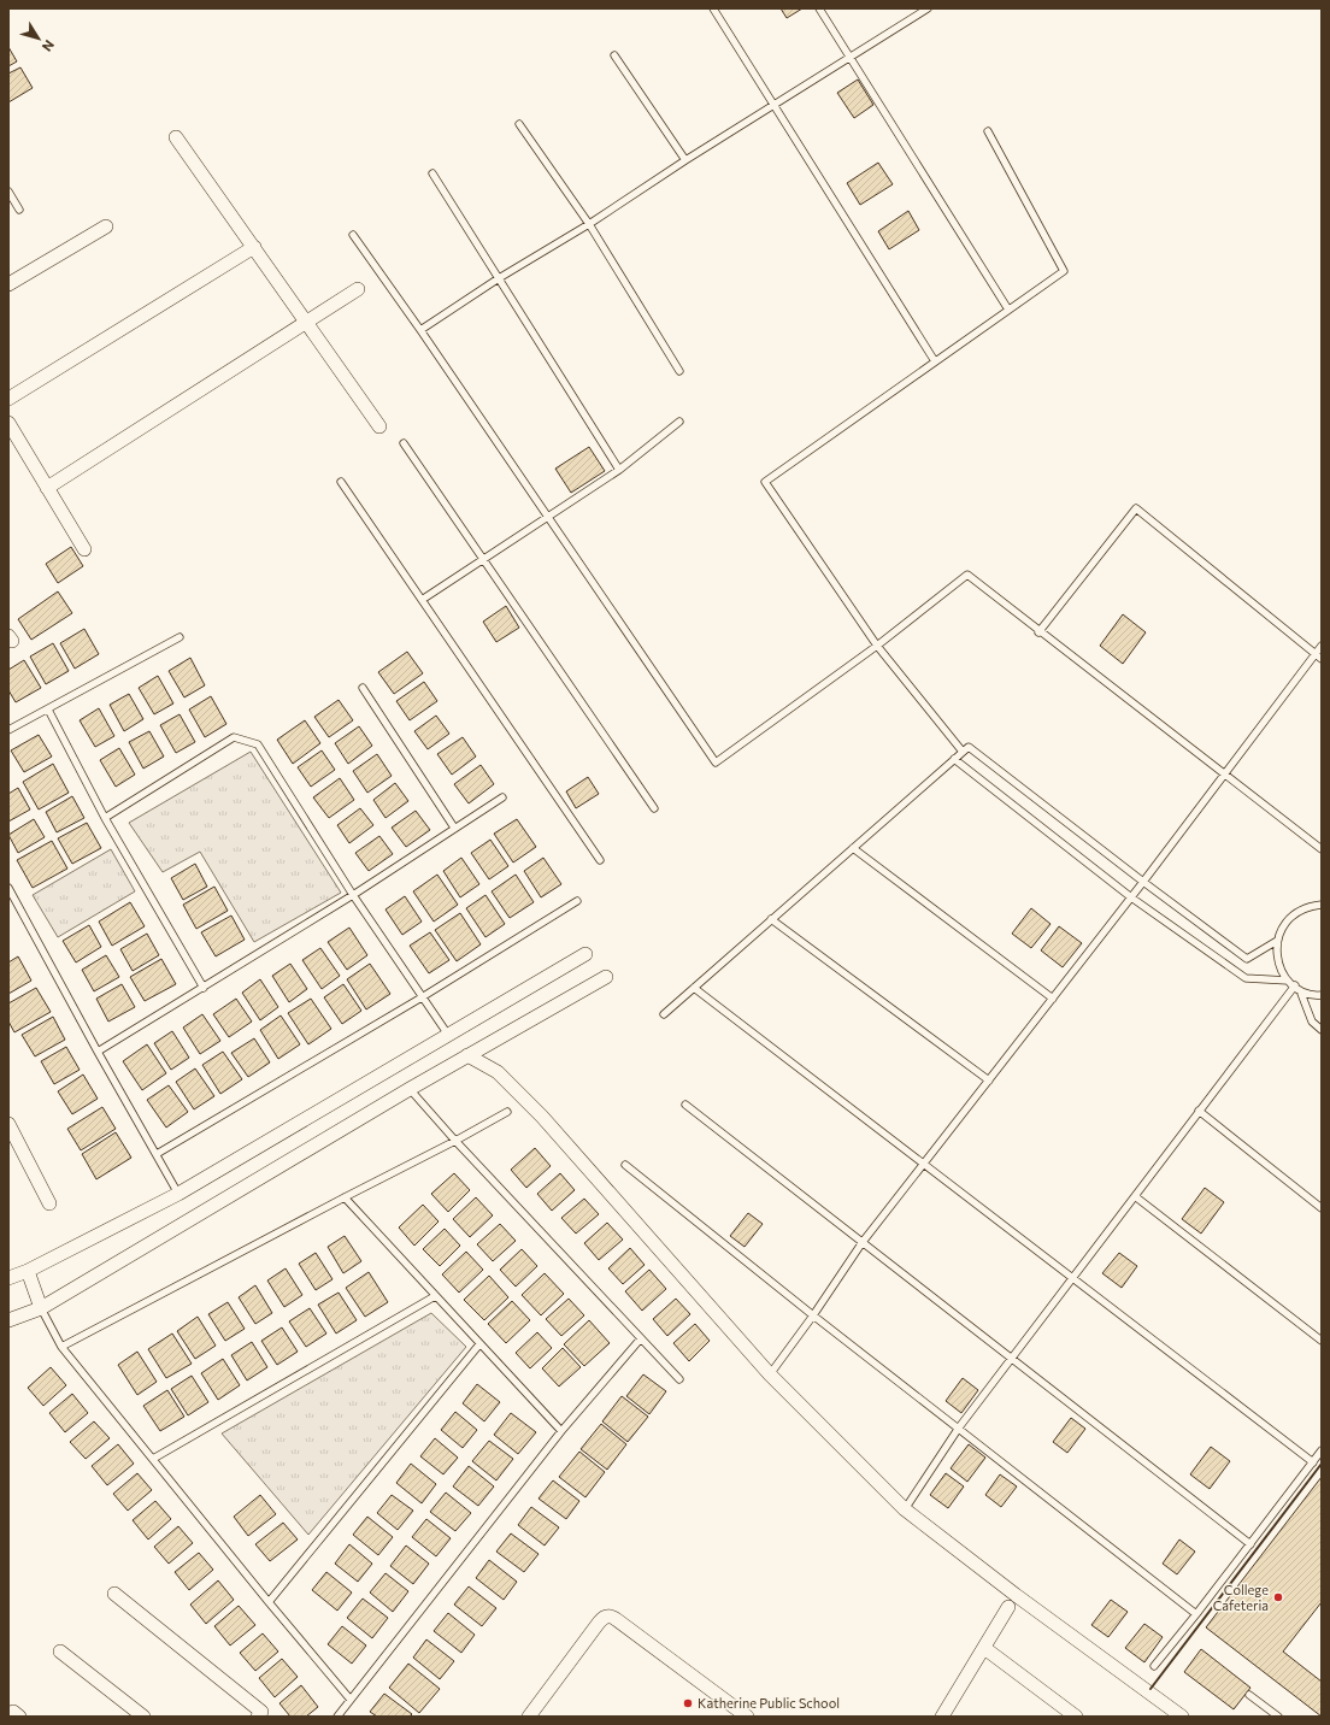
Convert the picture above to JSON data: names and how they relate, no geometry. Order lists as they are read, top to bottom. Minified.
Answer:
{"places":["College Cafeteria","Katherine Public School"],"north":"bottom right"}
